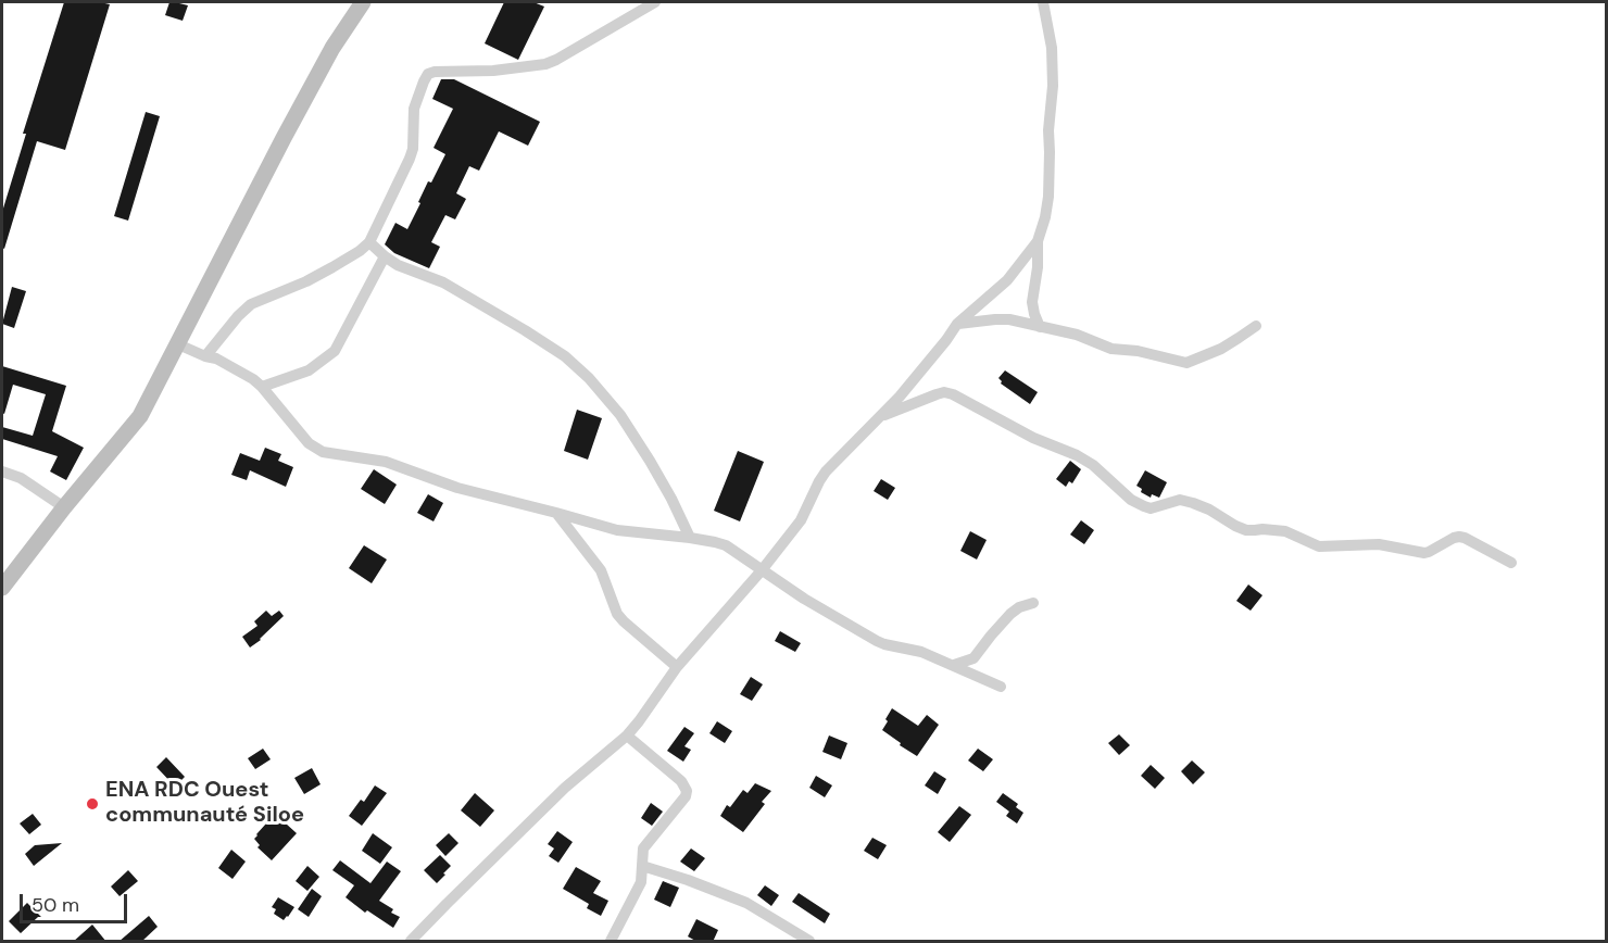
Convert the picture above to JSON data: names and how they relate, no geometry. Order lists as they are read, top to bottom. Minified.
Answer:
{"places":["ENA RDC Ouest communauté Siloe"],"scale_bar":"50 m"}
